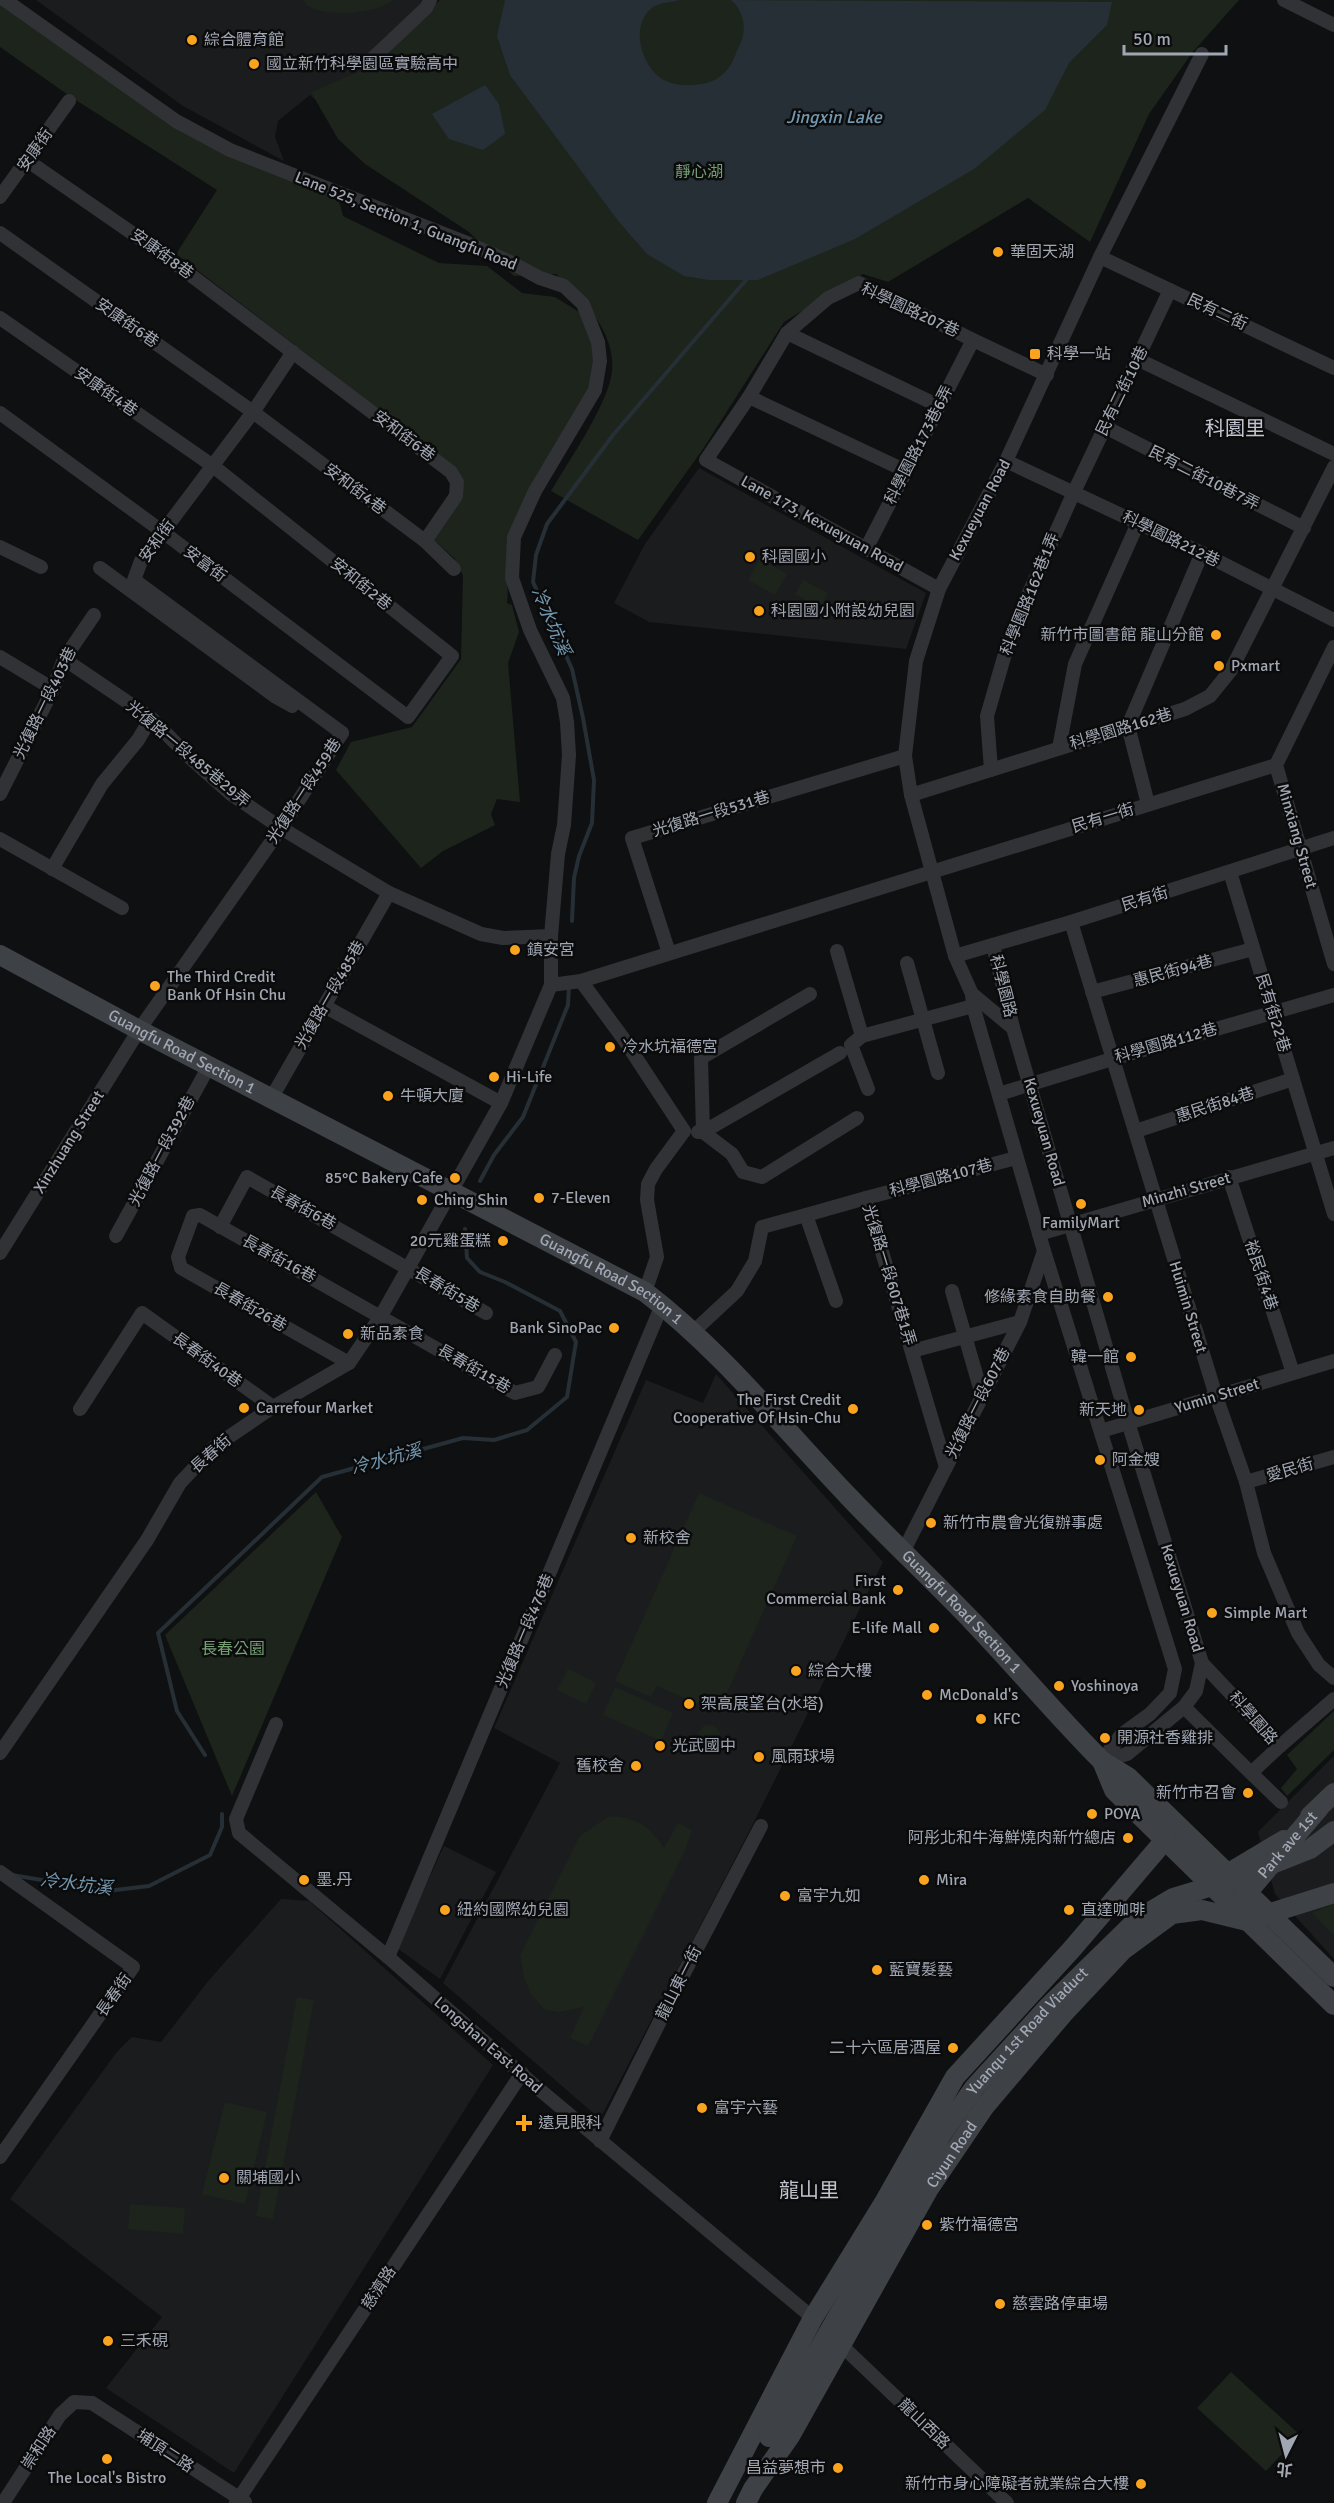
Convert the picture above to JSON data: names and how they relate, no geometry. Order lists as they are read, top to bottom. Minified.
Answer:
{"streets":{"main road":["Guangfu Road Section 1","Park ave 1st","Yuanqu 1st Road Viaduct","Ciyun Road"],"street":["安康街","Lane 525, Section 1, Guangfu Road","安康街8巷","科學園路207巷","民有二街","安康街6巷","民有二街10巷","安康街4巷","安和街6巷","科學園路173巷6弄","民有二街10巷7弄","安和街4巷","Kexueyuan Road","Lane 173, Kexueyuan Road","科學園路212巷","安和街","安富街","安和街2巷","科學園路162巷1弄","光復路一段403巷","科學園路162巷","光復路一段485巷29弄","光復路一段459巷","光復路一段531巷","民有一街","Minxiang Street","民有街","惠民街94巷","科學園路","光復路一段485巷","民有街22巷","科學園路112巷","惠民街84巷","Xinzhuang Street","光復路一段392巷","科學園路107巷","Minzhi Street","長春街6巷","長春街16巷","光復路一段607巷1弄","裕民街4巷","長春街5巷","長春街26巷","Huimin Street","長春街40巷","長春街15巷","Yumin Street","光復路一段607巷","長春街","愛民街","光復路一段476巷","龍山東一街","Longshan East Road","慈濟路","龍山西路","崇和路","埔頂二路"]},"crossings":[["安康街","安康街8巷"],["Lane 525, Section 1, Guangfu Road","光復路一段485巷29弄"],["Lane 525, Section 1, Guangfu Road","Guangfu Road Section 1"],["Lane 525, Section 1, Guangfu Road","長春街"],["安康街8巷","安和街6巷"],["安康街8巷","安和街"],["科學園路207巷","科學園路173巷6弄"],["科學園路207巷","Kexueyuan Road"],["科學園路207巷","Lane 173, Kexueyuan Road"],["民有二街","民有二街10巷"],["民有二街","Kexueyuan Road"],["安康街6巷","安和街4巷"],["安康街6巷","安和街"],["民有二街10巷","民有二街10巷7弄"],["民有二街10巷","科學園路212巷"],["民有二街10巷","科學園路162巷1弄"],["安康街4巷","安和街"],["安康街4巷","安和街2巷"],["安和街6巷","安和街4巷"],["安和街6巷","安和街"],["科學園路173巷6弄","Lane 173, Kexueyuan Road"],["民有二街10巷7弄","科學園路162巷"],["安和街4巷","安和街"],["Kexueyuan Road","Lane 173, Kexueyuan Road"],["Kexueyuan Road","科學園路212巷"],["Kexueyuan Road","科學園路162巷"],["Kexueyuan Road","光復路一段531巷"],["Kexueyuan Road","民有一街"],["Kexueyuan Road","民有街"],["Kexueyuan Road","科學園路"],["Kexueyuan Road","科學園路112巷"],["Kexueyuan Road","Guangfu Road Section 1"],["Kexueyuan Road","科學園路107巷"],["Kexueyuan Road","Minzhi Street"],["Kexueyuan Road","Yumin Street"],["Kexueyuan Road","光復路一段607巷"],["科學園路212巷","科學園路162巷1弄"],["科學園路212巷","科學園路162巷"],["安和街","安富街"],["安和街","安和街2巷"],["安和街","光復路一段459巷"],["安富街","安和街2巷"],["科學園路162巷1弄","科學園路162巷"],["光復路一段403巷","光復路一段485巷29弄"],["光復路一段485巷29弄","光復路一段459巷"],["光復路一段485巷29弄","光復路一段485巷"],["光復路一段459巷","Guangfu Road Section 1"],["光復路一段459巷","Xinzhuang Street"],["民有一街","Minxiang Street"],["Minxiang Street","民有街"],["民有街","科學園路"],["民有街","民有街22巷"],["民有街","Huimin Street"],["惠民街94巷","民有街22巷"],["惠民街94巷","Huimin Street"],["光復路一段485巷","Guangfu Road Section 1"],["民有街22巷","科學園路112巷"],["民有街22巷","惠民街84巷"],["民有街22巷","Minzhi Street"],["科學園路112巷","Huimin Street"],["Guangfu Road Section 1","Xinzhuang Street"],["Guangfu Road Section 1","光復路一段392巷"],["Guangfu Road Section 1","光復路一段607巷1弄"],["Guangfu Road Section 1","光復路一段607巷"],["Guangfu Road Section 1","長春街"],["Guangfu Road Section 1","光復路一段476巷"],["Guangfu Road Section 1","Park ave 1st"],["Guangfu Road Section 1","Ciyun Road"],["惠民街84巷","Huimin Street"],["科學園路107巷","光復路一段607巷1弄"],["Minzhi Street","裕民街4巷"],["Minzhi Street","Huimin Street"],["長春街6巷","長春街16巷"],["長春街6巷","長春街5巷"],["長春街6巷","長春街"],["長春街16巷","長春街26巷"],["長春街16巷","長春街15巷"],["長春街16巷","長春街"],["光復路一段607巷1弄","光復路一段607巷"],["裕民街4巷","Yumin Street"],["長春街5巷","長春街"],["長春街26巷","長春街"],["Huimin Street","Yumin Street"],["Huimin Street","愛民街"],["長春街40巷","長春街"],["長春街15巷","長春街"],["光復路一段476巷","Longshan East Road"],["Park ave 1st","Ciyun Road"],["龍山東一街","Longshan East Road"],["Longshan East Road","慈濟路"],["Ciyun Road","龍山西路"],["慈濟路","埔頂二路"],["崇和路","埔頂二路"]],"districts":["科園里","龍山里"],"water":["Jingxin Lake","冷水坑溪"],"parks":["靜心湖","長春公園"],"places":{"other":["綜合體育館","國立新竹科學園區實驗高中","華固天湖","科園國小","科園國小附設幼兒園","新竹市圖書館 龍山分館","Pxmart","鎮安宮","The Third Credit Bank Of Hsin Chu","冷水坑福德宮","Hi-Life","牛頓大廈","85°C Bakery Cafe","7-Eleven","Ching Shin","FamilyMart","20元雞蛋糕","修緣素食自助餐","Bank SinoPac","新品素食","韓一館","Carrefour Market","The First Credit Cooperative Of Hsin-Chu","新天地","阿金嫂","新竹市農會光復辦事處","新校舍","First Commercial Bank","Simple Mart","E-life Mall","綜合大樓","Yoshinoya","McDonald's","架高展望台(水塔)","KFC","開源社香雞排","光武國中","風雨球場","舊校舍","新竹市召會","POYA","阿彤北和牛海鮮燒肉新竹總店","墨.丹","Mira","富宇九如","紐約國際幼兒園","直達咖啡","藍寶髮藝","二十六區居酒屋","富宇六藝","關埔國小","紫竹福德宮","慈雲路停車場","三禾硯","The Local's Bistro","昌益夢想市","新竹市身心障礙者就業綜合大樓"],"transit":["科學一站"],"health":["遠見眼科"]},"scale_bar":"50 m","north":"bottom"}
